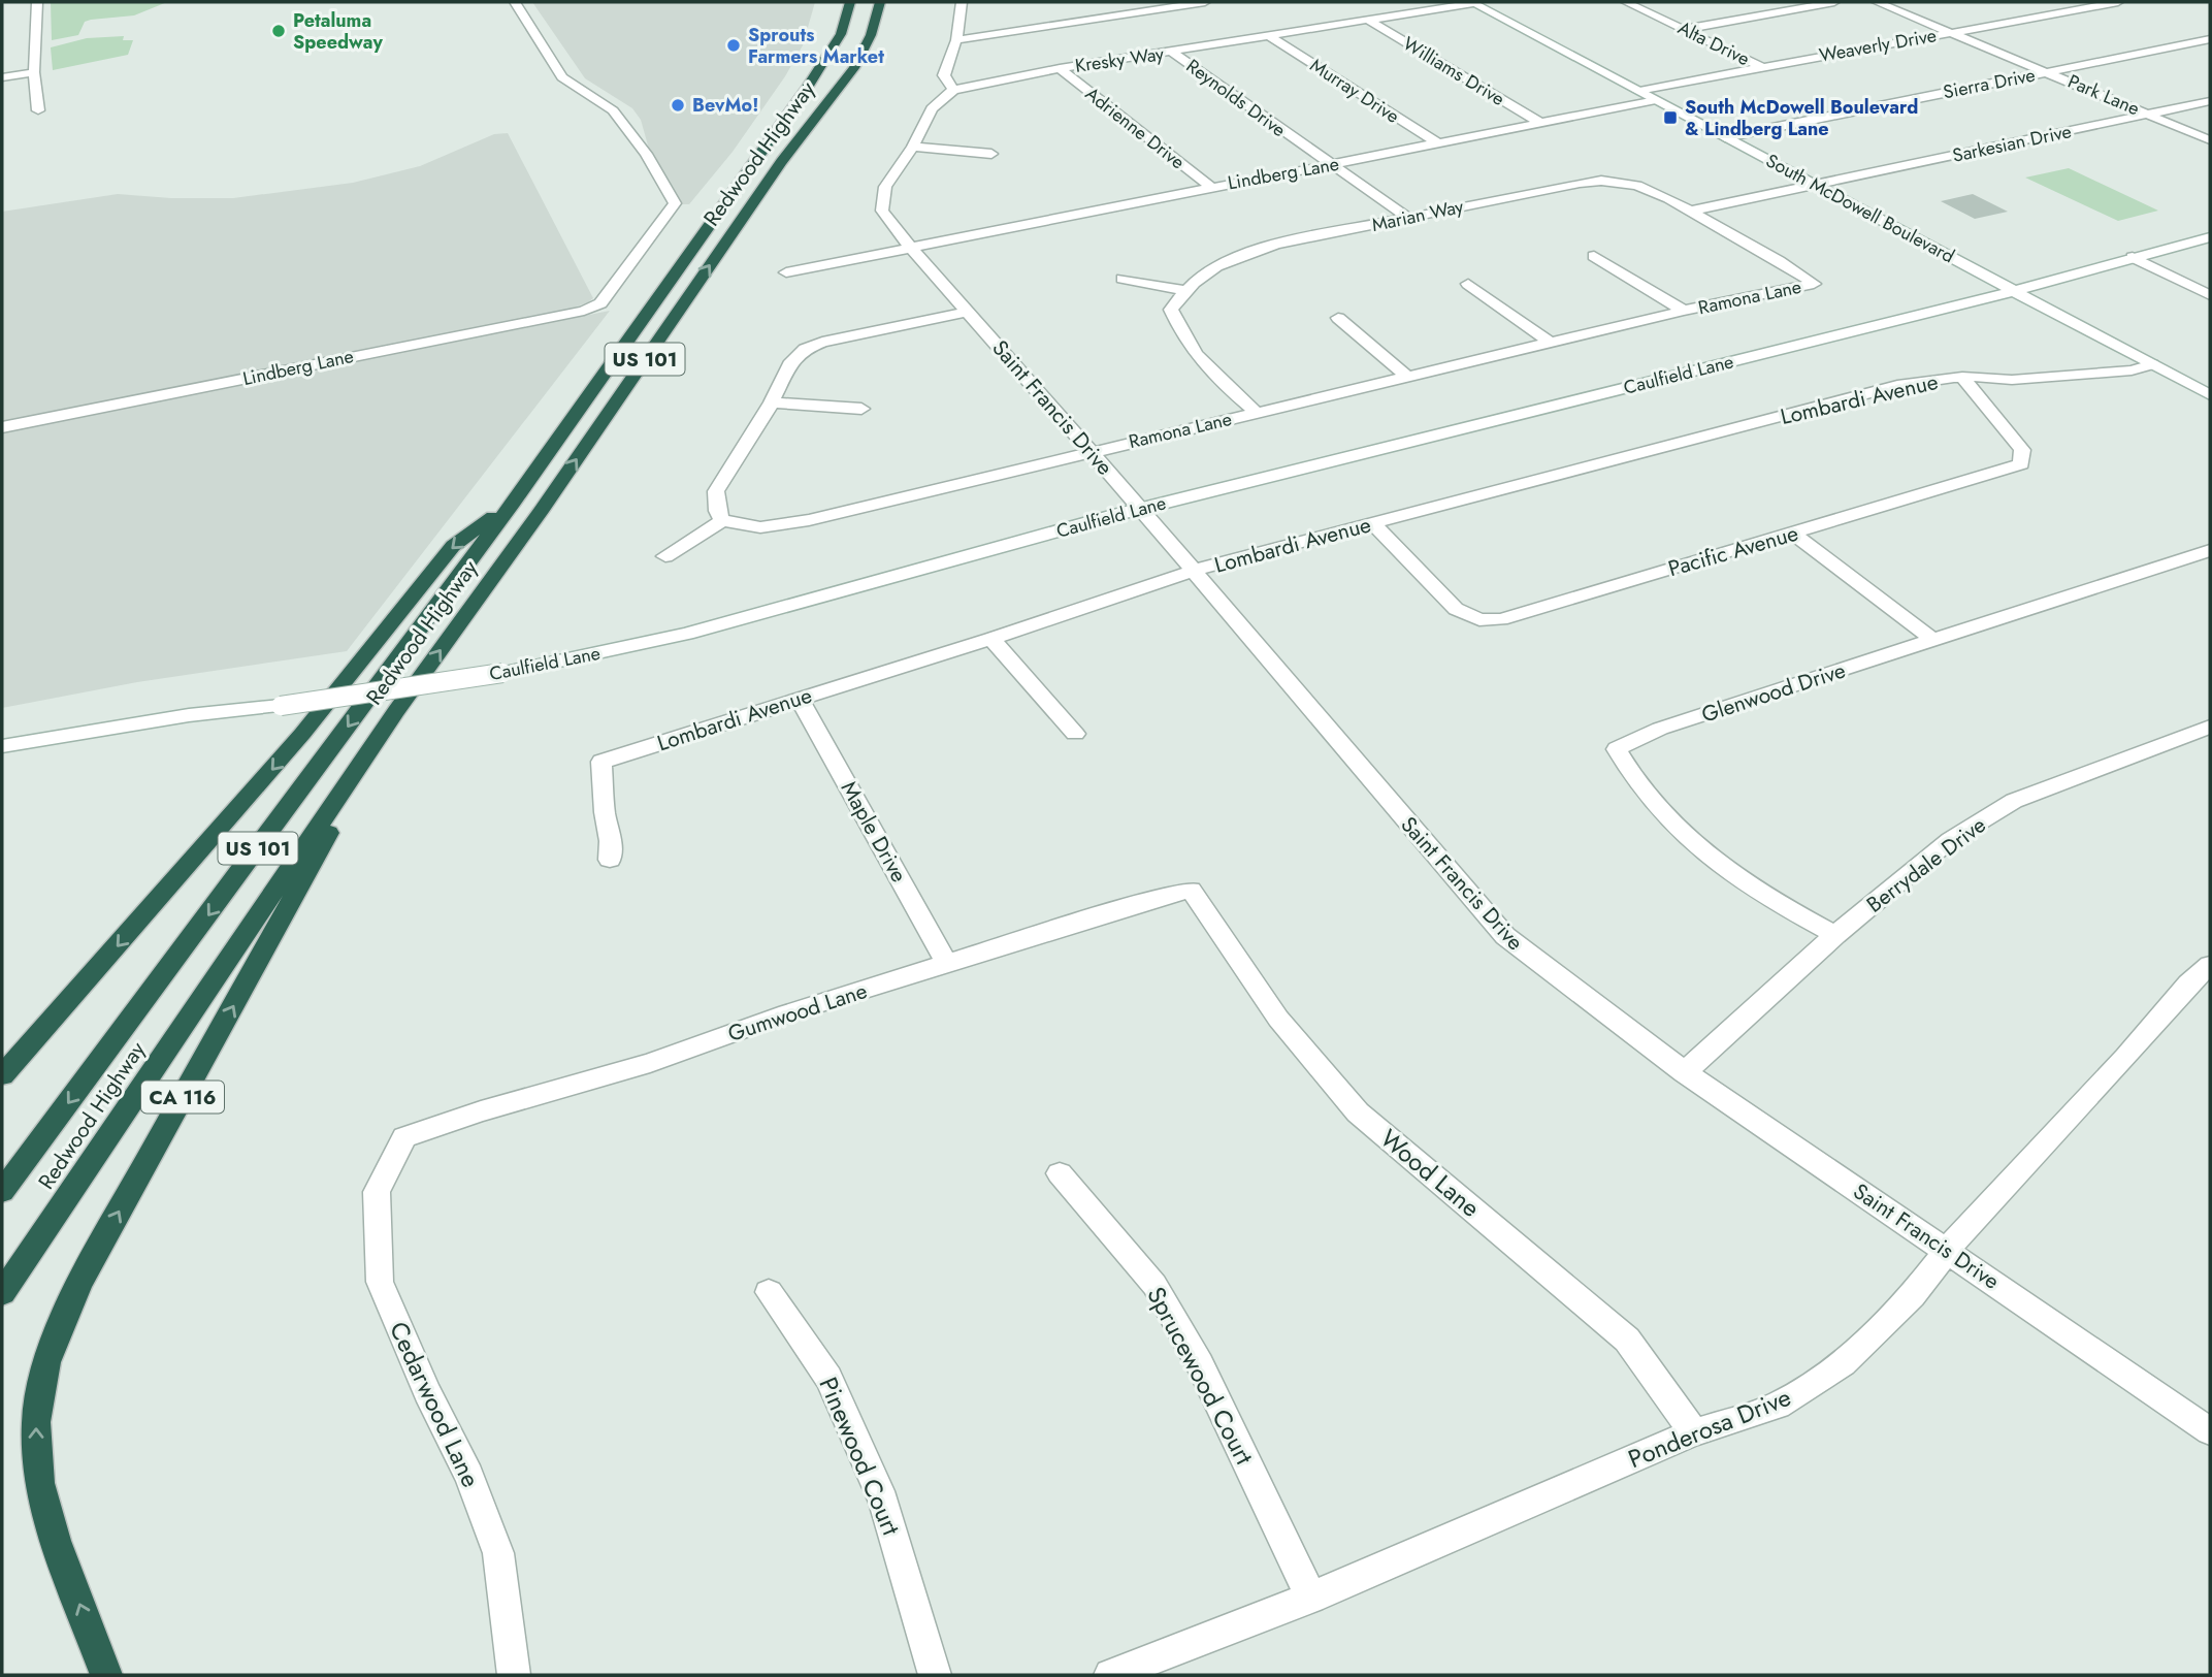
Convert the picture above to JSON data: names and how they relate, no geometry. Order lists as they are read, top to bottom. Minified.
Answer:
{"streets":{"highway":["Redwood Highway","US 101","CA 116"],"street":["Alta Drive","Weaverly Drive","Kresky Way","Williams Drive","Sierra Drive","Murray Drive","Park Lane","Reynolds Drive","Adrienne Drive","Sarkesian Drive","Lindberg Lane","South McDowell Boulevard","Marian Way","Ramona Lane","Caulfield Lane","Lombardi Avenue","Saint Francis Drive","Pacific Avenue","Glenwood Drive","Maple Drive","Berrydale Drive","Gumwood Lane","Wood Lane","Sprucewood Court","Cedarwood Lane","Ponderosa Drive","Pinewood Court"]},"crossings":[["Alta Drive","Weaverly Drive"],["Weaverly Drive","Park Lane"],["Weaverly Drive","South McDowell Boulevard"],["Kresky Way","Williams Drive"],["Kresky Way","Murray Drive"],["Kresky Way","Reynolds Drive"],["Kresky Way","Adrienne Drive"],["Kresky Way","South McDowell Boulevard"],["Williams Drive","Lindberg Lane"],["Sierra Drive","Park Lane"],["Sierra Drive","South McDowell Boulevard"],["Murray Drive","Lindberg Lane"],["Park Lane","Sarkesian Drive"],["Reynolds Drive","Lindberg Lane"],["Reynolds Drive","Marian Way"],["Adrienne Drive","Lindberg Lane"],["Sarkesian Drive","South McDowell Boulevard"],["Redwood Highway","CA 116"],["Lindberg Lane","South McDowell Boulevard"],["Lindberg Lane","Saint Francis Drive"],["South McDowell Boulevard","Caulfield Lane"],["South McDowell Boulevard","Lombardi Avenue"],["Marian Way","Ramona Lane"],["Ramona Lane","Saint Francis Drive"],["Caulfield Lane","Saint Francis Drive"],["Lombardi Avenue","Saint Francis Drive"],["Lombardi Avenue","Pacific Avenue"],["Lombardi Avenue","Maple Drive"],["Saint Francis Drive","Berrydale Drive"],["Saint Francis Drive","Ponderosa Drive"],["Glenwood Drive","Berrydale Drive"],["Maple Drive","Gumwood Lane"],["Gumwood Lane","Wood Lane"],["Gumwood Lane","Cedarwood Lane"],["Wood Lane","Ponderosa Drive"],["Sprucewood Court","Ponderosa Drive"]],"places":{"other":["Petaluma Speedway","Sprouts Farmers Market","BevMo!"],"transit":["South McDowell Boulevard & Lindberg Lane"]}}
